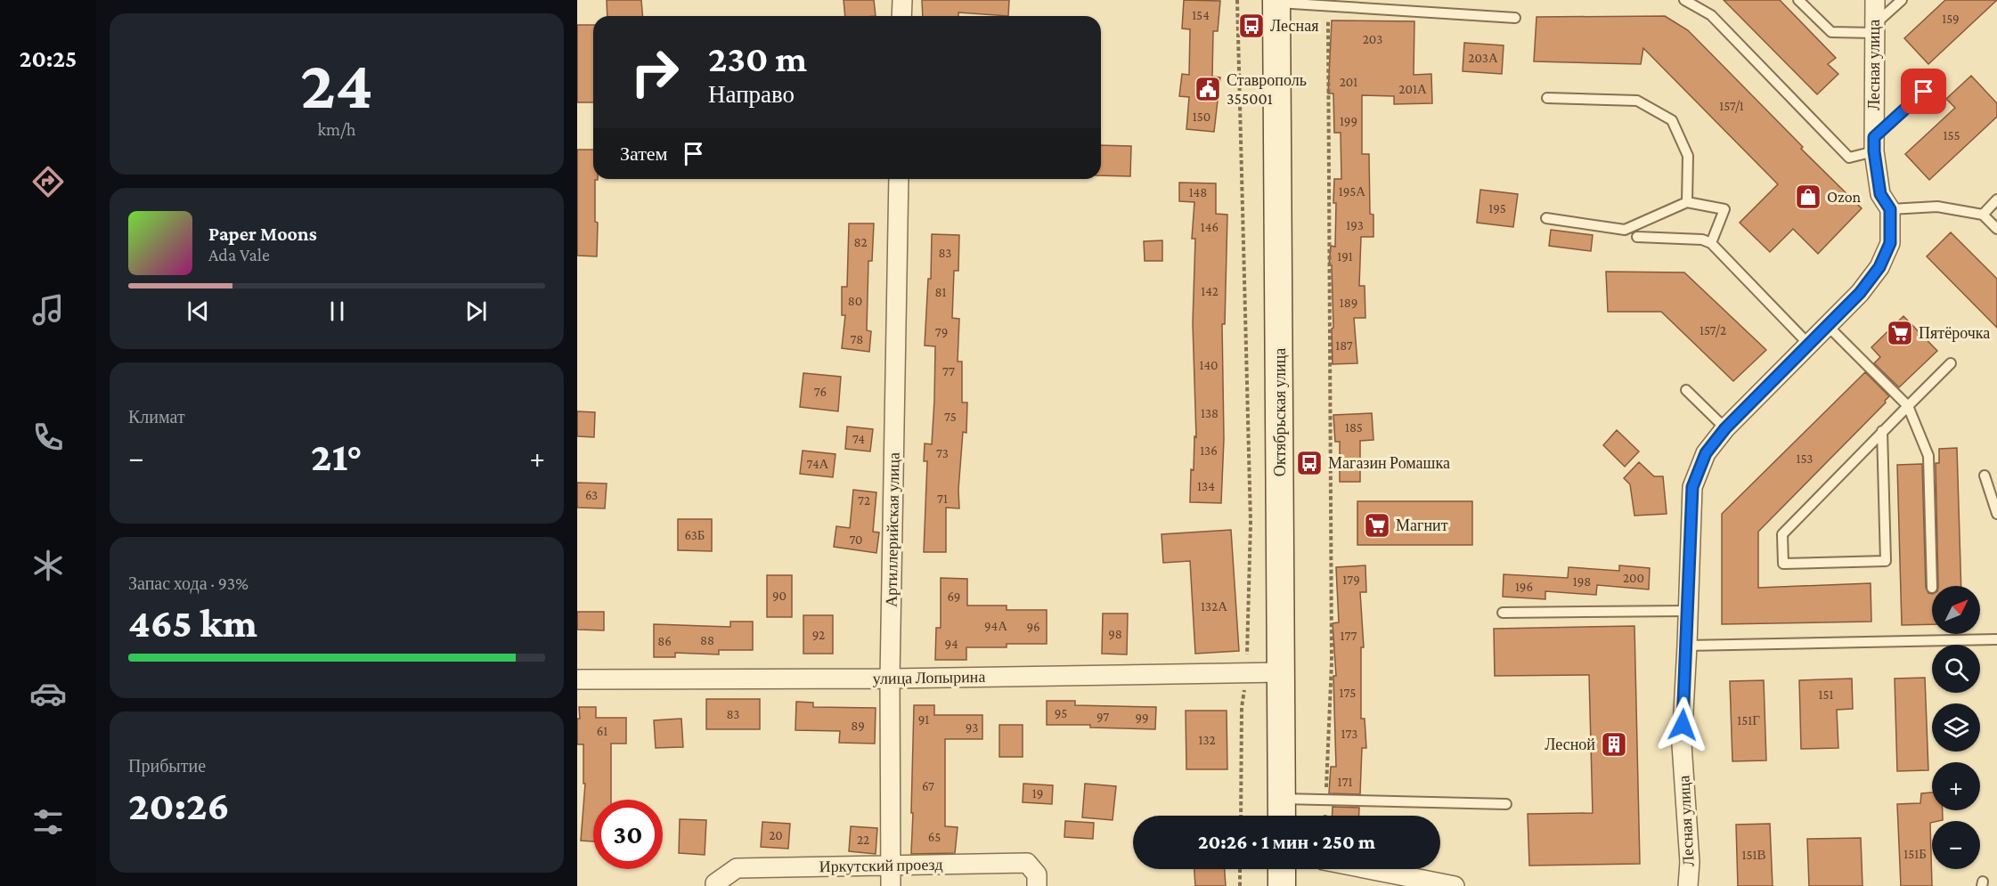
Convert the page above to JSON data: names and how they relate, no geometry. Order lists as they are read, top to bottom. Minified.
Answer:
{"streets":{"main road":["Октябрьская улица"],"street":["Лесная улица","Артиллерийская улица","улица Лопырина","Иркутский проезд"]},"crossings":[["Октябрьская улица","улица Лопырина"],["Артиллерийская улица","улица Лопырина"],["Артиллерийская улица","Иркутский проезд"]],"places":{"bus stop":["Лесная","Магазин Ромашка"],"public building":["Ставрополь 355001"],"shop":["Ozon"],"supermarket":["Пятёрочка","Магнит"],"building":["Лесной"]},"house_numbers":["154","159","203","203А","201","201А","157/1","150","199","155","195А","148","195","193","146","82","83","191","142","81","80","189","157/2","79","78","187","140","77","76","138","75","185","74","136","73","153","74А","134","63","71","72","63Б","70","200","179","198","196","90","69","132А","94А","96","98","92","177","88","86","94","175","151","95","83","97","99","91","151Г","89","93","61","173","132","171","67","19","20","65","22","151Б","151В"],"north":"top right","page":{"tabs":"20:25","tile":[["24","km/h"],"Климат",["Запас хода · 93%","465 km"],["Прибытие","20:26"]],"turn":["230 m","Направо"],"then":"Затем","song":["Paper Moons","Ada Vale"],"heat":["−","21°","+"],"map_buttons":["+","−"],"limit":"30","trip":"20:26 · 1 мин · 250 m"}}
